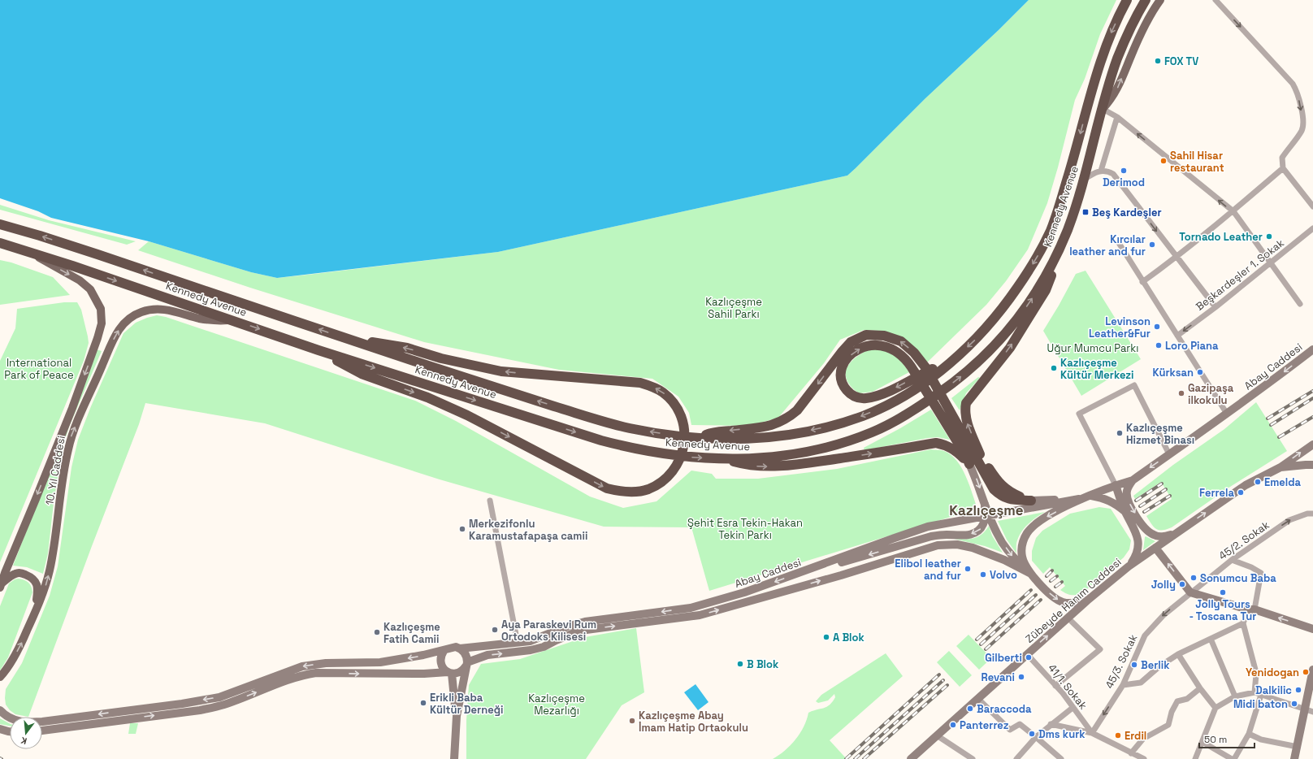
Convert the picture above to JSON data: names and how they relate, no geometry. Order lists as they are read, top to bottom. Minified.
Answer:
{"streets":{"highway":["Kennedy Avenue"],"main road":["Abay Caddesi","10. Yıl Caddesi","Zübeyde Hanım Caddesi"],"street":["Beşkardeşler 1. Sokak","45/2. Sokak","45/3. Sokak","41/1. Sokak"]},"crossings":[["Kennedy Avenue","10. Yıl Caddesi"],["Abay Caddesi","Zübeyde Hanım Caddesi"],["45/2. Sokak","45/3. Sokak"],["Zübeyde Hanım Caddesi","41/1. Sokak"],["45/3. Sokak","41/1. Sokak"]],"one_way":["45/2. Sokak","Zübeyde Hanım Caddesi","45/3. Sokak"],"districts":["Kazlıçeşme"],"parks":["Kazlıçeşme Sahil Parkı","Uğur Mumcu Parkı","International Park of Peace","Şehit Esra Tekin-Hakan Tekin Parkı","Kazlıçeşme Mezarlığı"],"places":{"other":["FOX TV","Sahil Hisar restaurant","Derimod","Tornado Leather","Kırcılar leather and fur","Levinson Leather&Fur","Loro Piana","Kazlıçeşme Kültür Merkezi","Kürksan","Gazipaşa ilkokulu","Kazlıçeşme Hizmet Binası","Emelda","Ferrela","Merkezifonlu Karamustafapaşa camii","Elibol leather and fur","Volvo","Sonumcu Baba","Jolly","Jolly Tours - Toscana Tur","Aya Paraskevi Rum Ortodoks Kilisesi","Kazlıçeşme Fatih Camii","A Blok","Gilberti","B Blok","Berlik","Yenidogan","Revani","Dalkilic","Erikli Baba Kültür Derneği","Midi baton","Baraccoda","Kazlıçeşme Abay İmam Hatip Ortaokulu","Panterrez","Dms kurk","Erdil"],"transit":["Beş Kardeşler"]},"scale_bar":"50 m","north":"bottom"}
